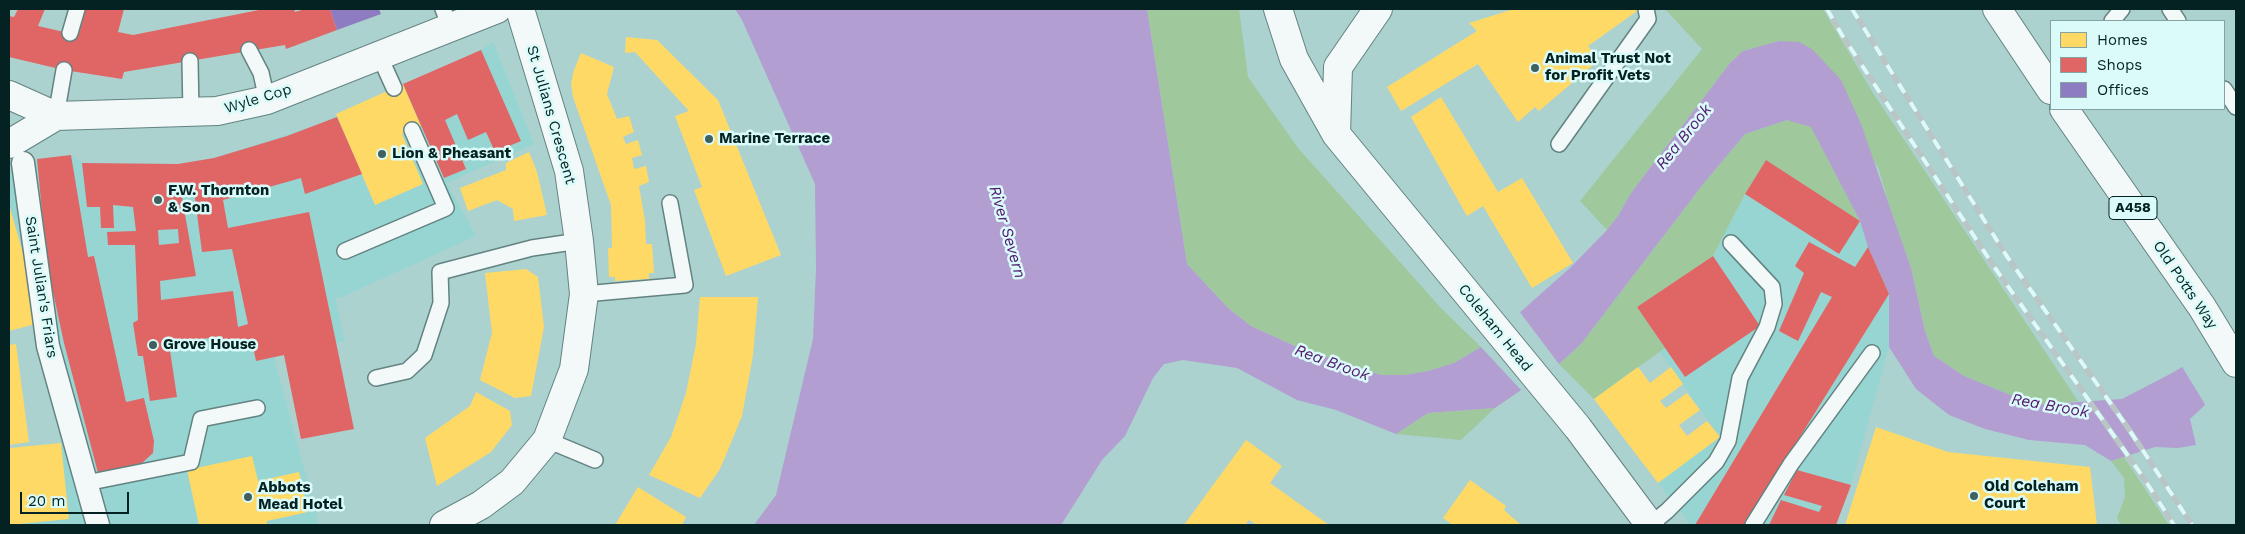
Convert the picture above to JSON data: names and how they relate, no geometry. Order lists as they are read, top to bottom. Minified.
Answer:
{"streets":{"street":["Wyle Cop","St Julians Crescent","A458","Old Potts Way","Saint Julian's Friars","Coleham Head"]},"water":["Rea Brook","River Severn"],"places":["Animal Trust Not for Profit Vets","Marine Terrace","Lion & Pheasant","F.W. Thornton & Son","Grove House","Old Coleham Court","Abbots Mead Hotel"],"legend":["Homes","Shops","Offices"],"scale_bar":"20 m"}
